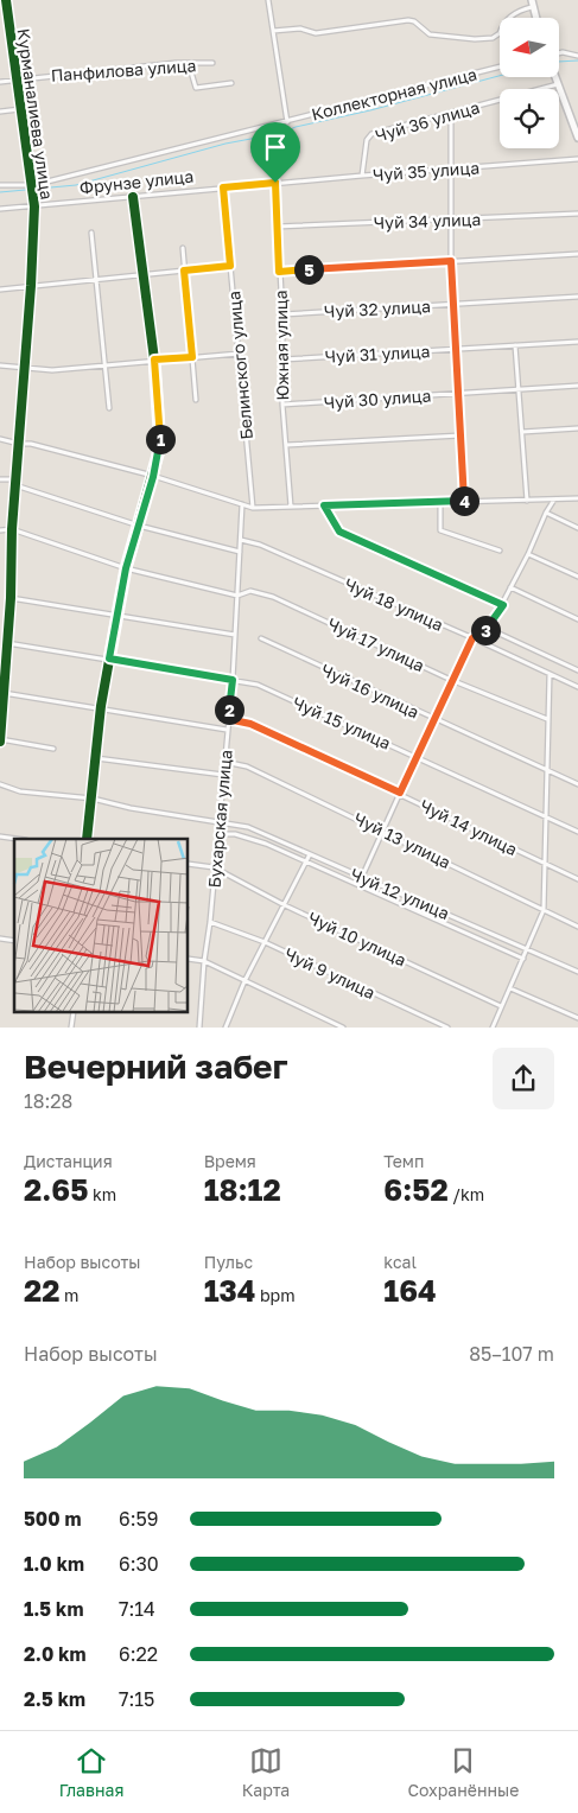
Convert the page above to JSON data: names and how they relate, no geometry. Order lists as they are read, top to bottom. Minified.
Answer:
{"streets":{"street":["Панфилова улица","Коллекторная улица","Курманалиева улица","Чуй 36 улица","Чуй 35 улица","Фрунзе улица","Чуй 34 улица","Чуй 32 улица","Южная улица","Чуй 31 улица","Белинского улица","Чуй 30 улица","Чуй 18 улица","Чуй 17 улица","Чуй 16 улица","Чуй 15 улица","Бухарская улица","Чуй 14 улица","Чуй 13 улица","Чуй 12 улица","Чуй 10 улица","Чуй 9 улица"]},"crossings":[["Панфилова улица","Курманалиева улица"],["Коллекторная улица","Курманалиева улица"],["Курманалиева улица","Фрунзе улица"],["Курманалиева улица","Чуй 17 улица"],["Курманалиева улица","Чуй 15 улица"],["Чуй 36 улица","Чуй 35 улица"],["Чуй 35 улица","Фрунзе улица"],["Чуй 35 улица","Южная улица"],["Фрунзе улица","Южная улица"],["Фрунзе улица","Белинского улица"],["Чуй 34 улица","Южная улица"],["Чуй 32 улица","Южная улица"],["Южная улица","Чуй 31 улица"],["Южная улица","Чуй 30 улица"],["Чуй 18 улица","Бухарская улица"],["Чуй 17 улица","Бухарская улица"],["Чуй 15 улица","Бухарская улица"],["Бухарская улица","Чуй 14 улица"],["Бухарская улица","Чуй 13 улица"],["Бухарская улица","Чуй 12 улица"],["Бухарская улица","Чуй 10 улица"],["Бухарская улица","Чуй 9 улица"]],"north":"left","page":{"pins":["5","1","4","3","2"],"heading":["Вечерний забег","18:28"],"stats":[["Дистанция","2.65 km"],["Время","18:12"],["Темп","6:52 /km"],["Набор высоты","22 m"],["Пульс","134 bpm"],["kcal","164"]],"chart":["Набор высоты","85–107 m"],"list":[{"name":"500 m","note":"6:59"},{"name":"1.0 km","note":"6:30"},{"name":"1.5 km","note":"7:14"},{"name":"2.0 km","note":"6:22"},{"name":"2.5 km","note":"7:15"}],"tabs":["Главная","Карта","Сохранённые"]}}
